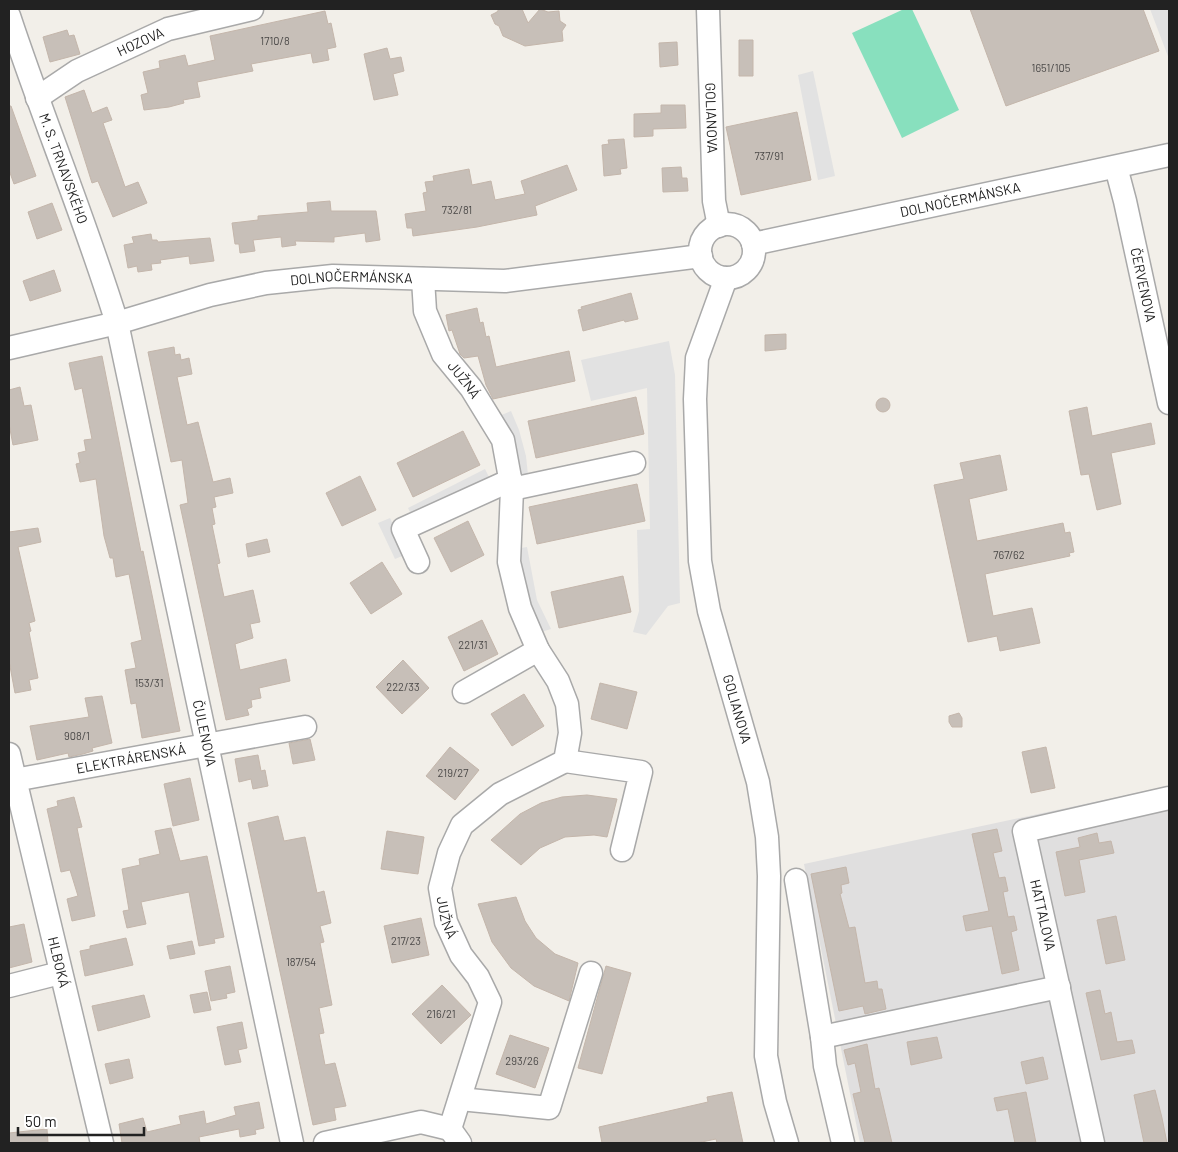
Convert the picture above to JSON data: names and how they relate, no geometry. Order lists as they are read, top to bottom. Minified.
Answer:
{"streets":{"street":["HOZOVA","GOLIANOVA","M. S. TRNAVSKÉHO","DOLNOČERMÁNSKA","ČERVENOVA","JUŽNÁ","ČULENOVA","ELEKTRÁRENSKÁ","HATTALOVA","HLBOKÁ"]},"crossings":[["HOZOVA","M. S. TRNAVSKÉHO"],["GOLIANOVA","DOLNOČERMÁNSKA"],["M. S. TRNAVSKÉHO","DOLNOČERMÁNSKA"],["M. S. TRNAVSKÉHO","ČULENOVA"],["DOLNOČERMÁNSKA","ČERVENOVA"],["DOLNOČERMÁNSKA","JUŽNÁ"],["DOLNOČERMÁNSKA","ČULENOVA"],["ČULENOVA","ELEKTRÁRENSKÁ"],["ELEKTRÁRENSKÁ","HLBOKÁ"]],"house_numbers":["1710/8","1651/105","737/91","732/81","767/62","221/31","153/31","222/33","908/1","219/27","217/23","187/54","216/21","293/26"],"scale_bar":"50 m"}
